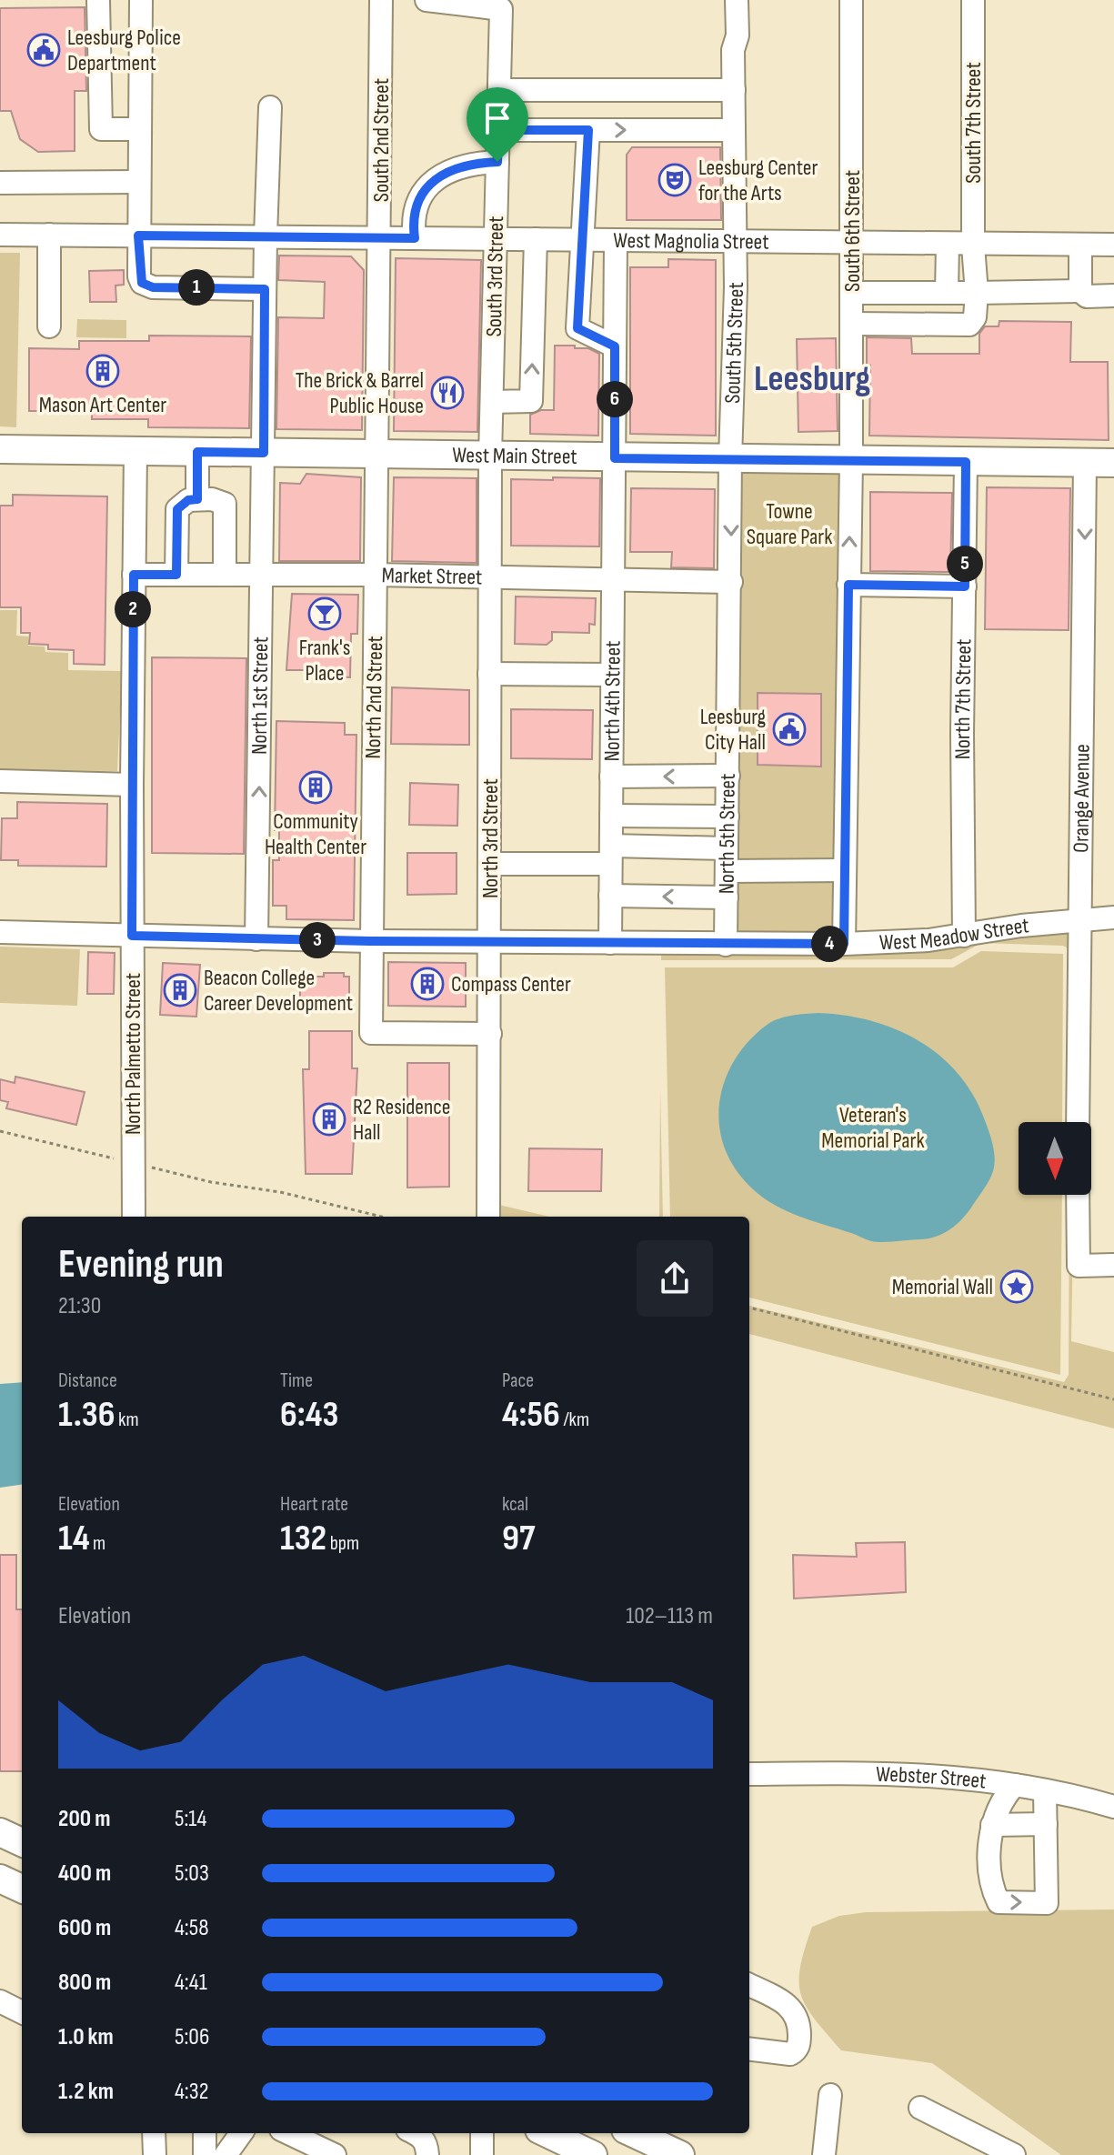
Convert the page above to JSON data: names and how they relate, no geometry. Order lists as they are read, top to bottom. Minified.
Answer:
{"streets":{"main road":["West Main Street"],"street":["South 7th Street","South 2nd Street","South 6th Street","West Magnolia Street","South 3rd Street","South 5th Street","Market Street","North 1st Street","North 2nd Street","North 7th Street","North 4th Street","Orange Avenue","North 5th Street","North 3rd Street","West Meadow Street","North Palmetto Street","Webster Street"]},"crossings":[["South 7th Street","West Magnolia Street"],["South 2nd Street","West Magnolia Street"],["South 2nd Street","West Main Street"],["South 2nd Street","North 2nd Street"],["South 6th Street","West Magnolia Street"],["South 6th Street","West Main Street"],["South 6th Street","West Meadow Street"],["West Magnolia Street","South 3rd Street"],["West Magnolia Street","South 5th Street"],["West Magnolia Street","North 1st Street"],["West Magnolia Street","North 4th Street"],["South 3rd Street","West Main Street"],["South 3rd Street","North 3rd Street"],["South 5th Street","West Main Street"],["South 5th Street","North 5th Street"],["West Main Street","North 1st Street"],["West Main Street","North 2nd Street"],["West Main Street","North 7th Street"],["West Main Street","North 4th Street"],["West Main Street","Orange Avenue"],["West Main Street","North 5th Street"],["West Main Street","North 3rd Street"],["West Main Street","North Palmetto Street"],["Market Street","North 1st Street"],["Market Street","North 2nd Street"],["Market Street","North 4th Street"],["Market Street","North 5th Street"],["Market Street","North 3rd Street"],["Market Street","North Palmetto Street"],["North 1st Street","West Meadow Street"],["North 2nd Street","North 3rd Street"],["North 2nd Street","West Meadow Street"],["North 7th Street","West Meadow Street"],["North 4th Street","West Meadow Street"],["Orange Avenue","West Meadow Street"],["North 5th Street","West Meadow Street"],["North 3rd Street","West Meadow Street"],["West Meadow Street","North Palmetto Street"]],"one_way":["North 1st Street","Orange Avenue"],"districts":["Leesburg"],"parks":["Towne Square Park","Veteran's Memorial Park"],"places":{"public building":["Leesburg Police Department","Leesburg City Hall"],"theatre":["Leesburg Center for the Arts"],"building":["Mason Art Center","Community Health Center","Compass Center","Beacon College Career Development","R2 Residence Hall"],"restaurant":["The Brick & Barrel Public House"],"bar":["Frank's Place"],"place":["Memorial Wall"]},"north":"bottom","page":{"pins":["1","6","5","2","3","4"],"heading":["Evening run","21:30"],"stats":[["Distance","1.36 km"],["Time","6:43"],["Pace","4:56 /km"],["Elevation","14 m"],["Heart rate","132 bpm"],["kcal","97"]],"chart":["Elevation","102–113 m"],"list":[{"name":"200 m","note":"5:14"},{"name":"400 m","note":"5:03"},{"name":"600 m","note":"4:58"},{"name":"800 m","note":"4:41"},{"name":"1.0 km","note":"5:06"},{"name":"1.2 km","note":"4:32"}]}}
